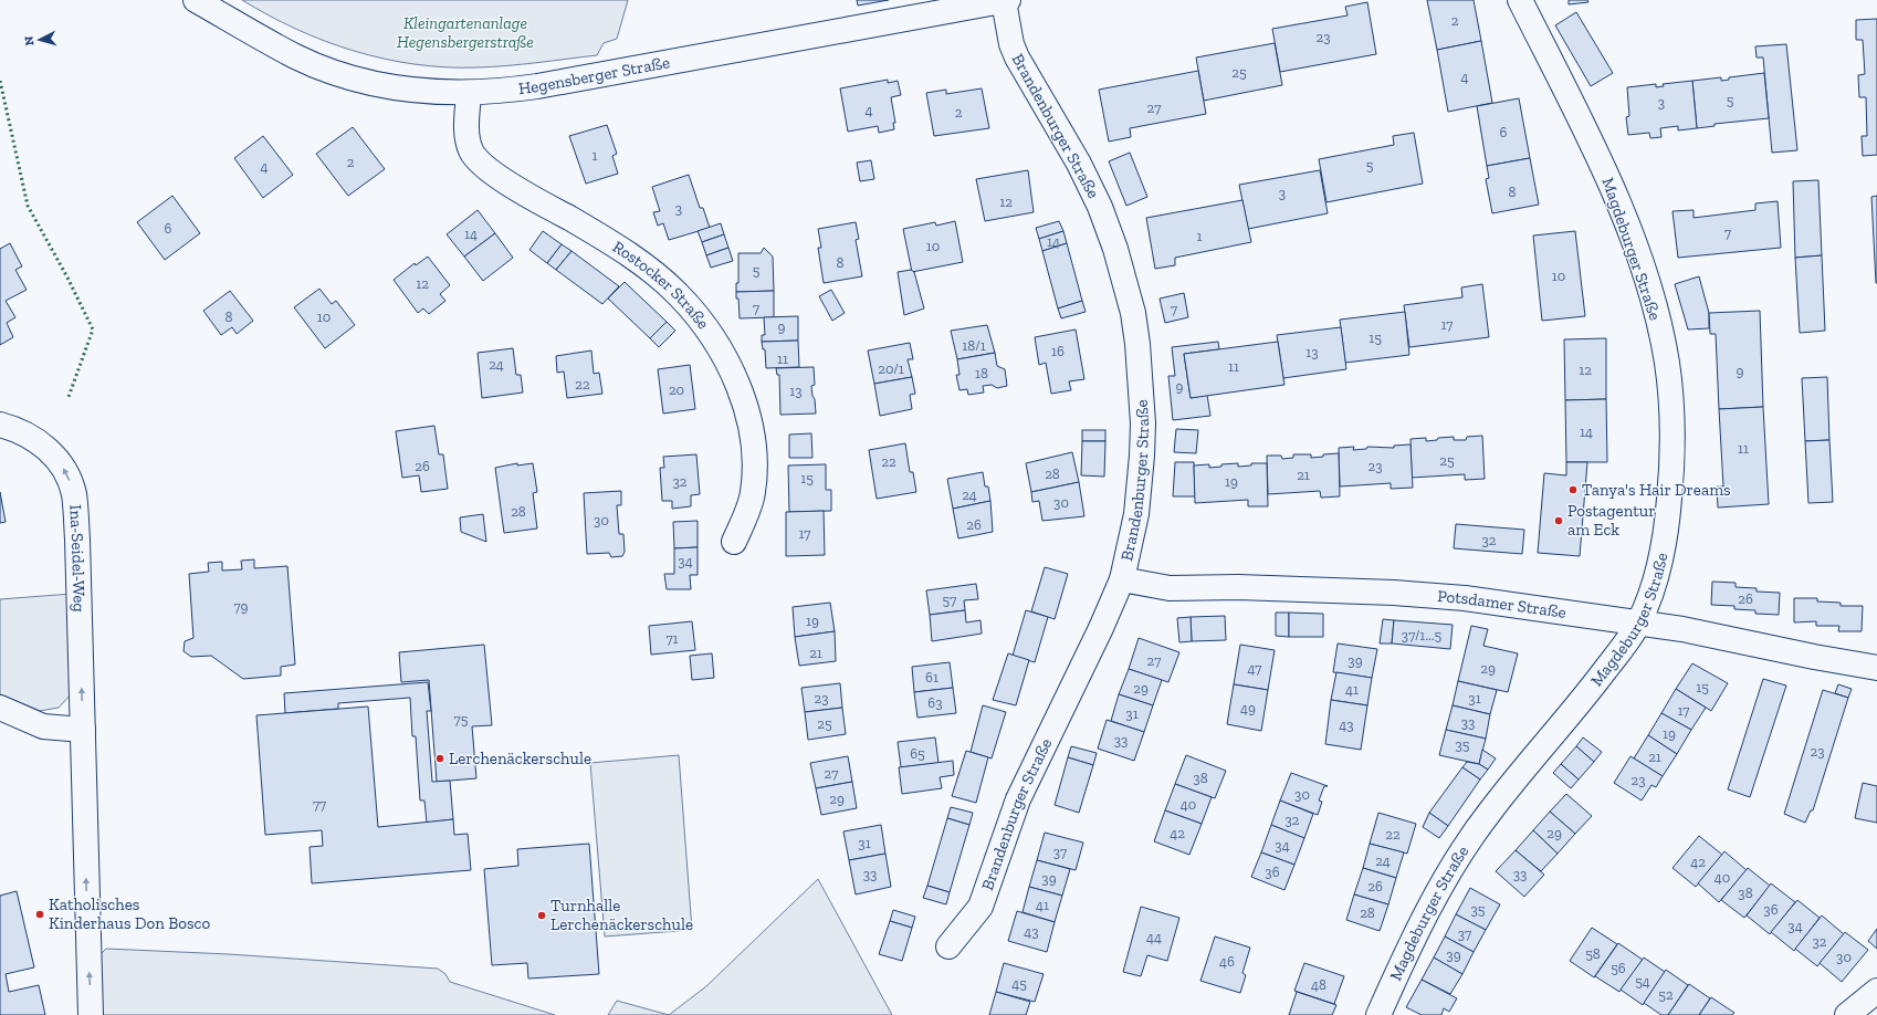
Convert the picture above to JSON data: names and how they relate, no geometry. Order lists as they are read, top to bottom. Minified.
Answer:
{"streets":{"street":["Hegensberger Straße","Brandenburger Straße","Magdeburger Straße","Rostocker Straße","Ina-Seidel-Weg","Potsdamer Straße"]},"crossings":[["Hegensberger Straße","Brandenburger Straße"],["Hegensberger Straße","Rostocker Straße"],["Brandenburger Straße","Potsdamer Straße"],["Magdeburger Straße","Potsdamer Straße"]],"one_way":["Ina-Seidel-Weg"],"parks":["Kleingartenanlage Hegensbergerstraße"],"places":["Tanya's Hair Dreams","Postagentur am Eck","Lerchenäckerschule","Katholisches Kinderhaus Don Bosco","Turnhalle Lerchenäckerschule"],"house_numbers":["2","23","25","4","5","3","27","4","2","6","1","2","5","4","8","3","12","3","6","7","14","1","14","10","8","5","10","12","7","7","8","10","17","9","15","18/1","16","13","11","24","11","20/1","12","9","18","22","9","20","13","14","11","25","22","26","23","28","21","15","32","19","24","30","28","30","26","17","32","34","26","57","79","19","37/1...5","71","21","27","39","47","29","61","15","29","41","23","31","63","49","17","31","75","33","25","43","19","33","35","23","65","21","27","38","23","30","29","77","40","32","42","29","22","31","34","37","24","42","36","33","33","40","39","26","38","41","35","36","28","34","43","37","44","32","58","39","30","46","56","54","45","48","52"],"north":"left"}
